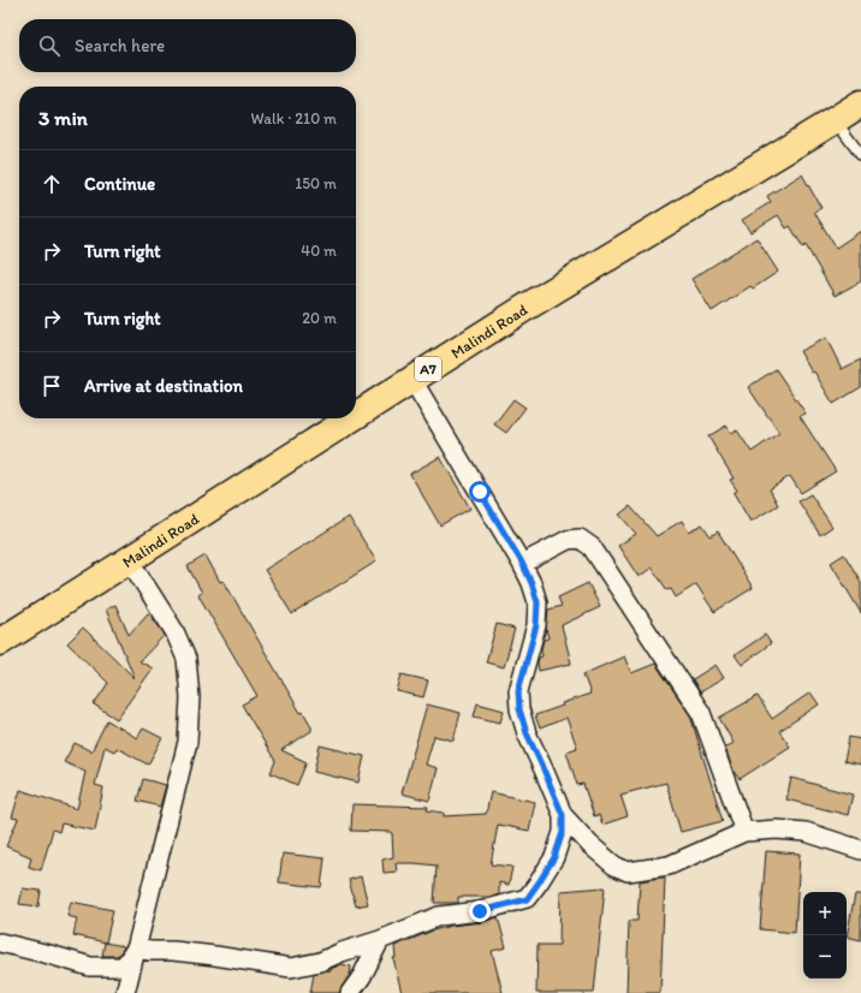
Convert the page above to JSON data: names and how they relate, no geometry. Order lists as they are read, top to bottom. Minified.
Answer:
{"streets":{"highway":["Malindi Road","A7"]},"page":{"search":"Search here","heading":["3 min","Walk · 210 m"],"list":[["Continue","150 m"],["Turn right","40 m"],["Turn right","20 m"],"Arrive at destination"],"map_buttons":["+","−"]}}
